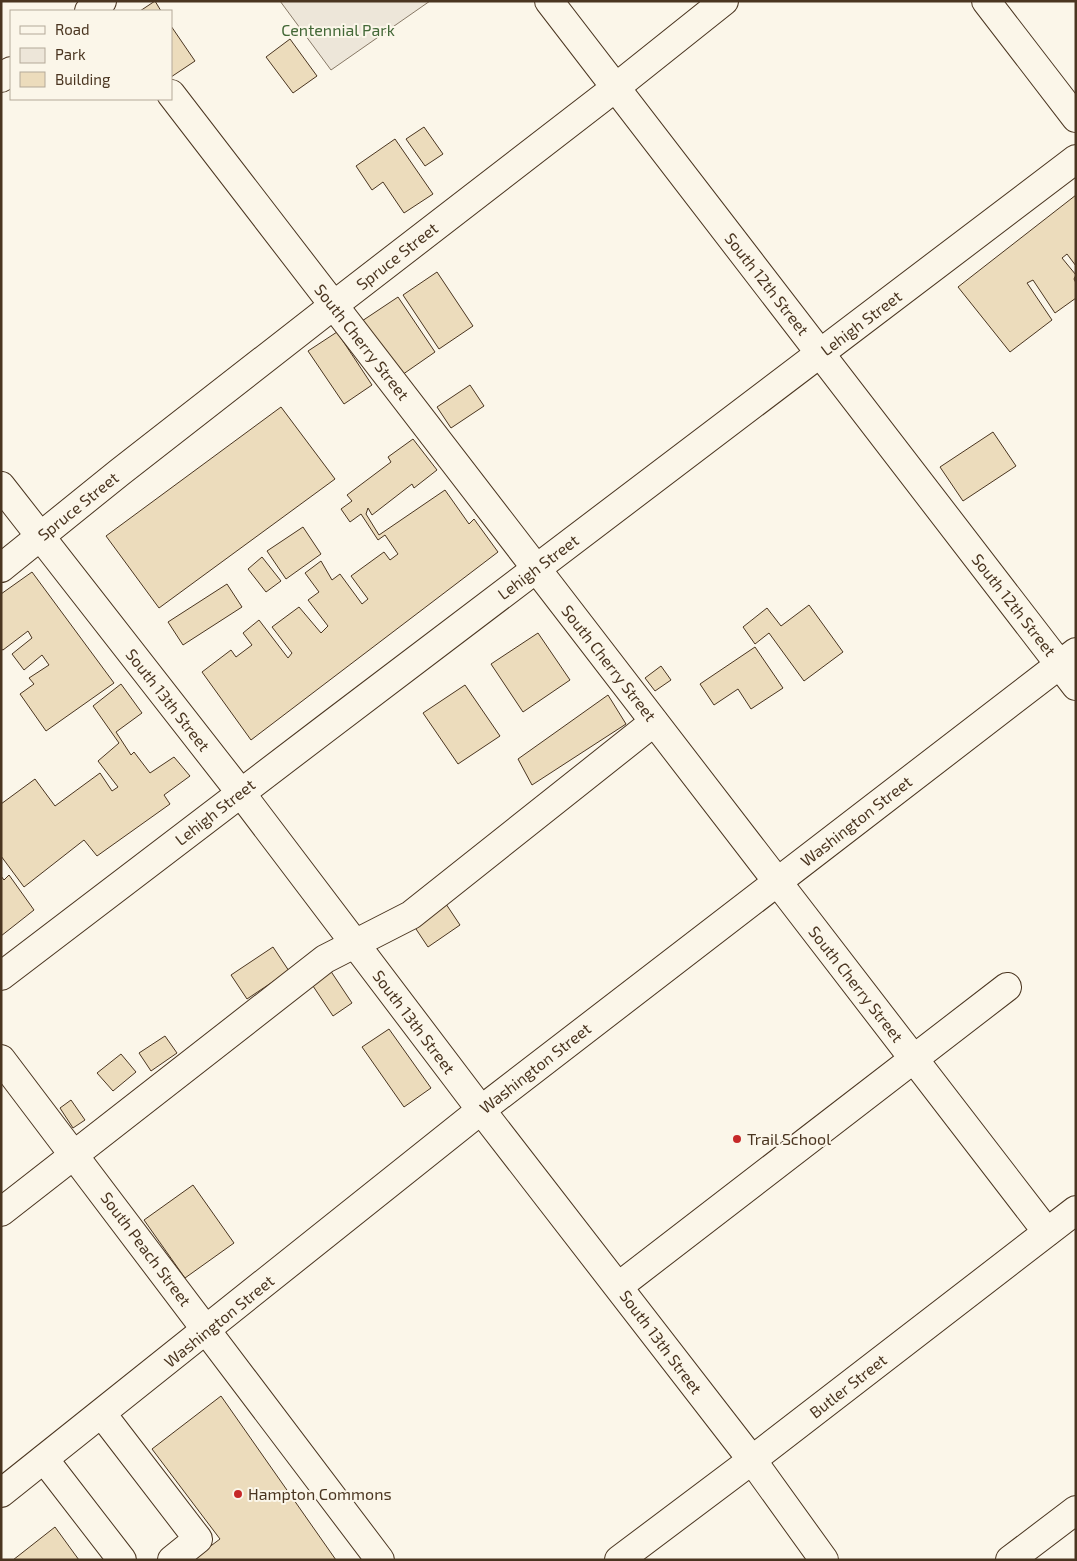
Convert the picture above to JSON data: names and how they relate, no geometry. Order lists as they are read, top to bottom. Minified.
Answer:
{"streets":{"street":["Spruce Street","South 12th Street","Lehigh Street","South Cherry Street","South 13th Street","Washington Street","South Peach Street","Butler Street"]},"crossings":[["Spruce Street","South 12th Street"],["Spruce Street","South Cherry Street"],["Spruce Street","South 13th Street"],["South 12th Street","Lehigh Street"],["South 12th Street","Washington Street"],["Lehigh Street","South Cherry Street"],["Lehigh Street","South 13th Street"],["South Cherry Street","Washington Street"],["South Cherry Street","Butler Street"],["South 13th Street","Washington Street"],["South 13th Street","Butler Street"],["Washington Street","South Peach Street"]],"parks":["Centennial Park"],"places":["Trail School","Hampton Commons"],"legend":["Road","Park","Building"]}
